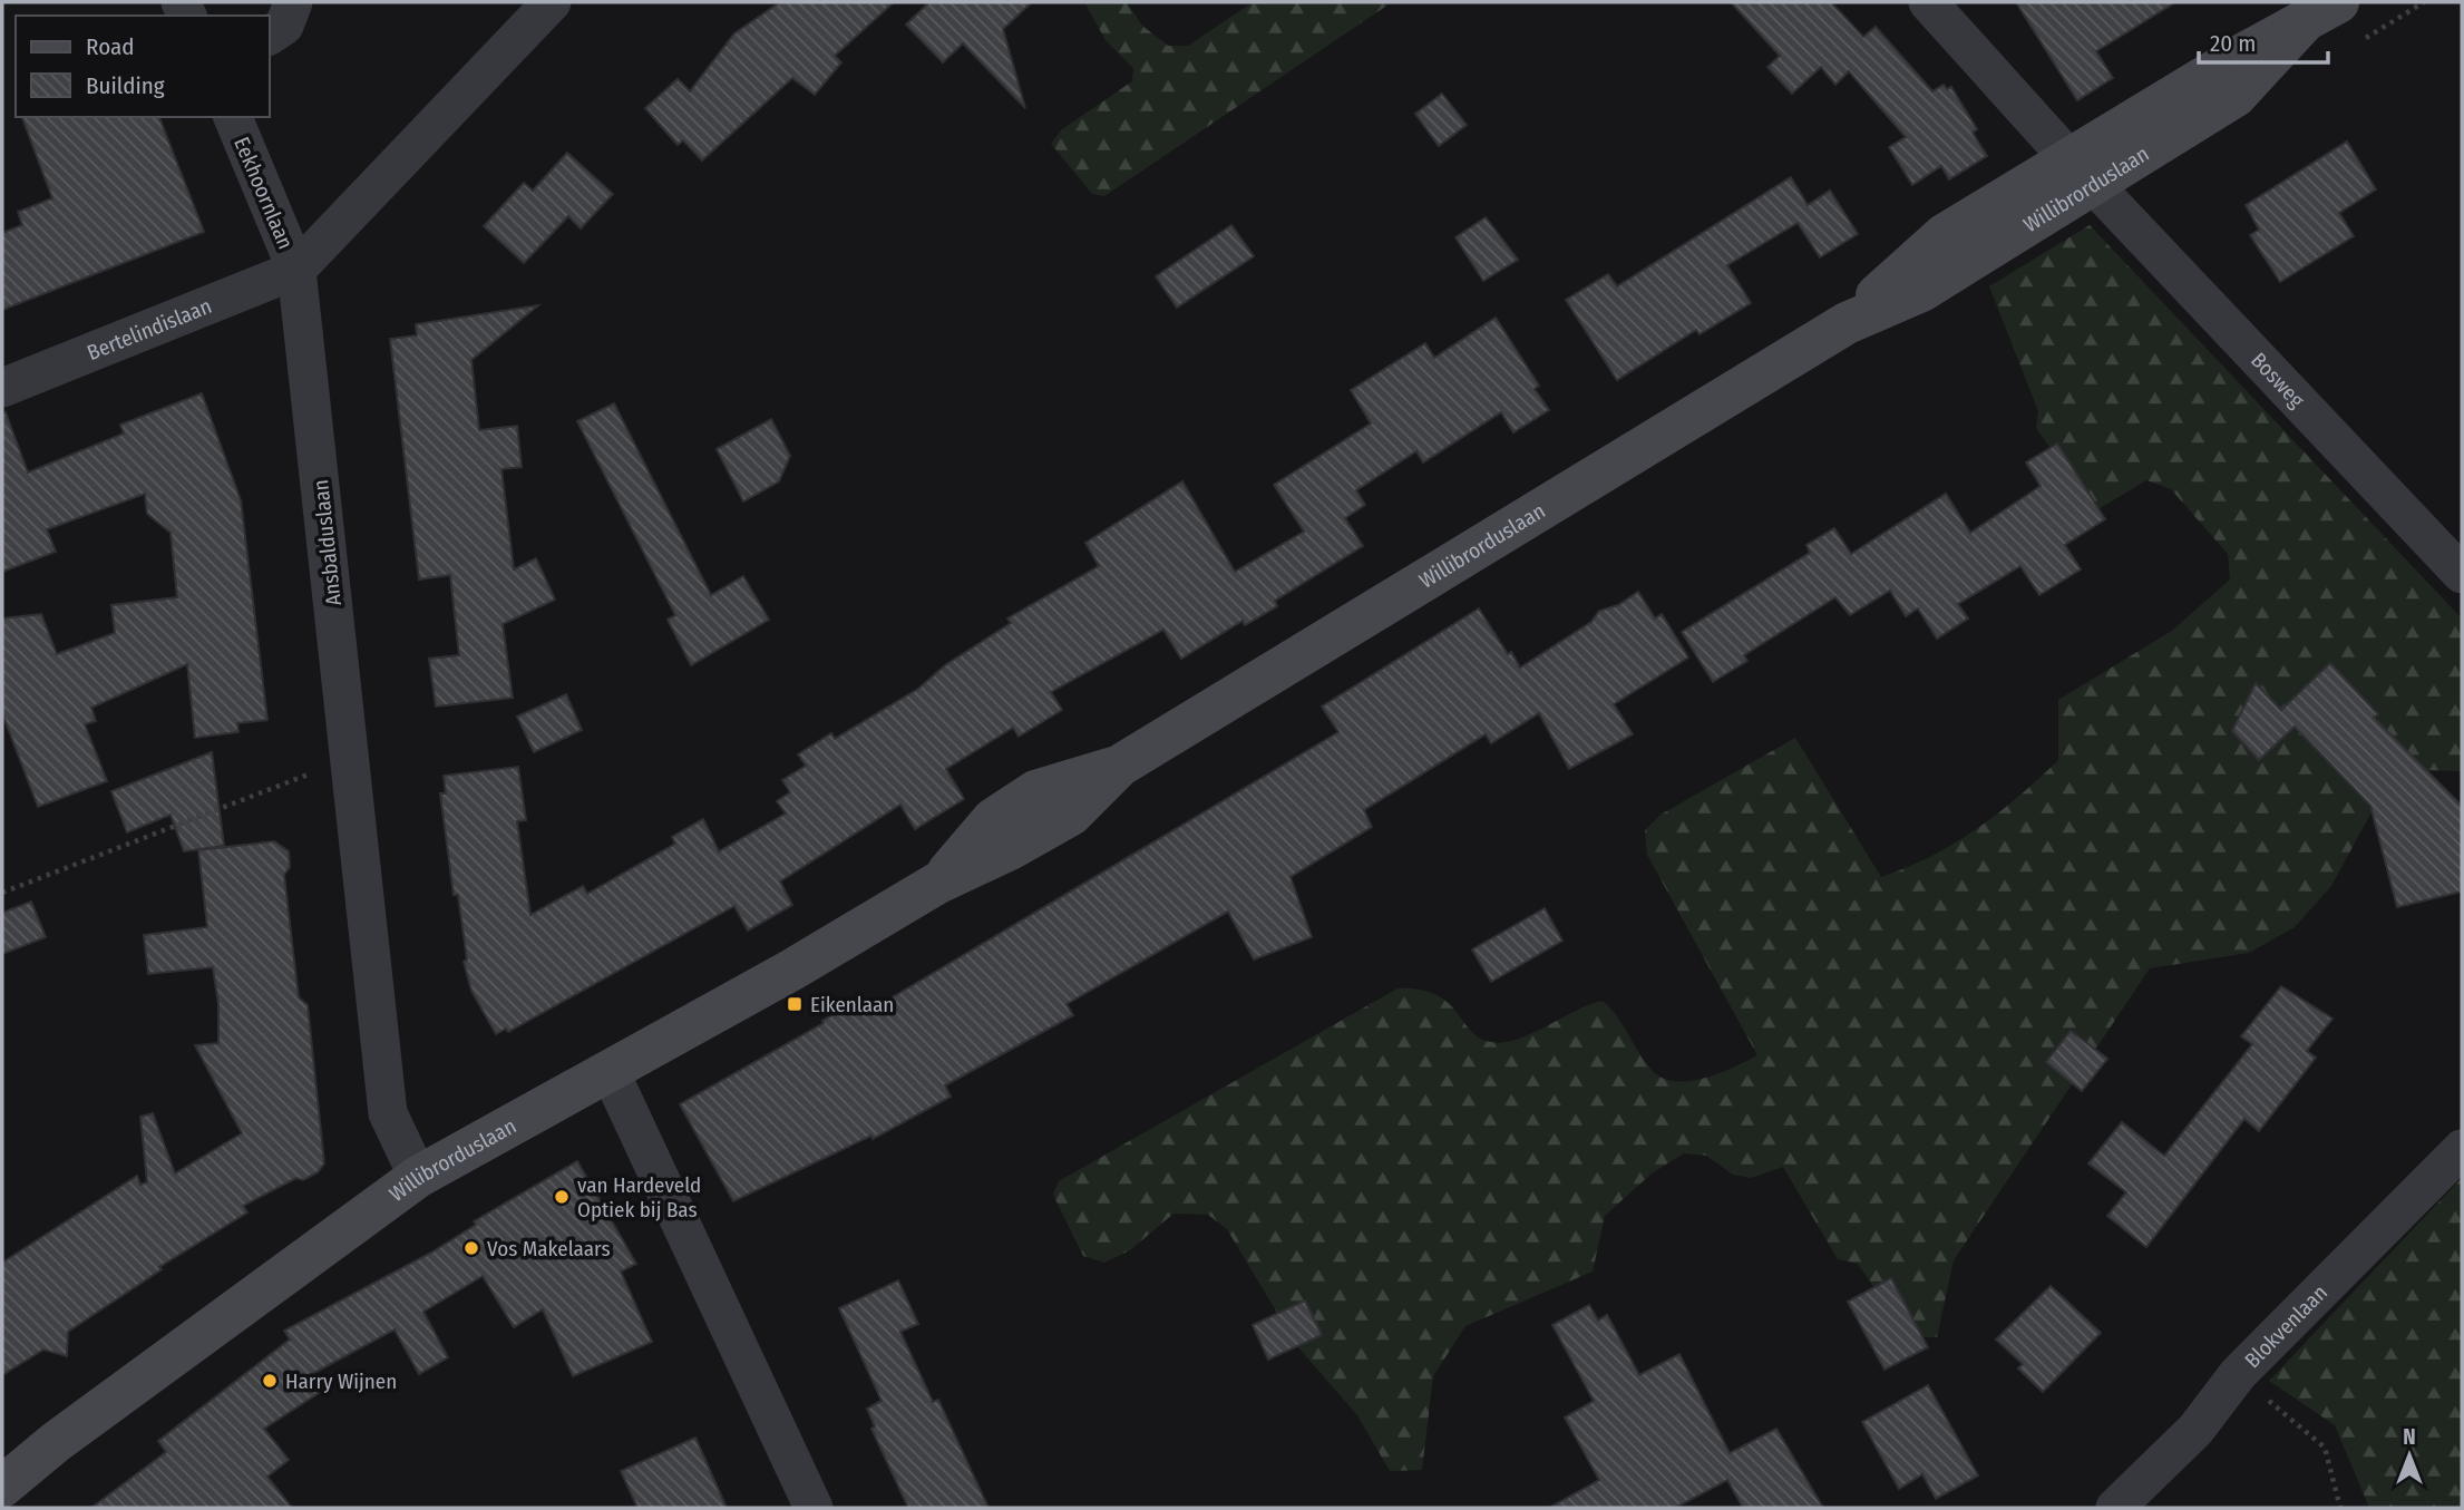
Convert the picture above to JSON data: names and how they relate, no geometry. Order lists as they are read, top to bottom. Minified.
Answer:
{"streets":{"main road":["Willibrorduslaan"],"street":["Eekhoornlaan","Bertelindislaan","Bosweg","Ansbalduslaan","Blokvenlaan"]},"crossings":[["Willibrorduslaan","Bosweg"],["Willibrorduslaan","Ansbalduslaan"],["Eekhoornlaan","Bertelindislaan"],["Eekhoornlaan","Ansbalduslaan"],["Bertelindislaan","Ansbalduslaan"]],"places":{"transit":["Eikenlaan"],"other":["van Hardeveld Optiek bij Bas","Vos Makelaars","Harry Wijnen"]},"legend":["Road","Building"],"scale_bar":"20 m","north":"top"}
